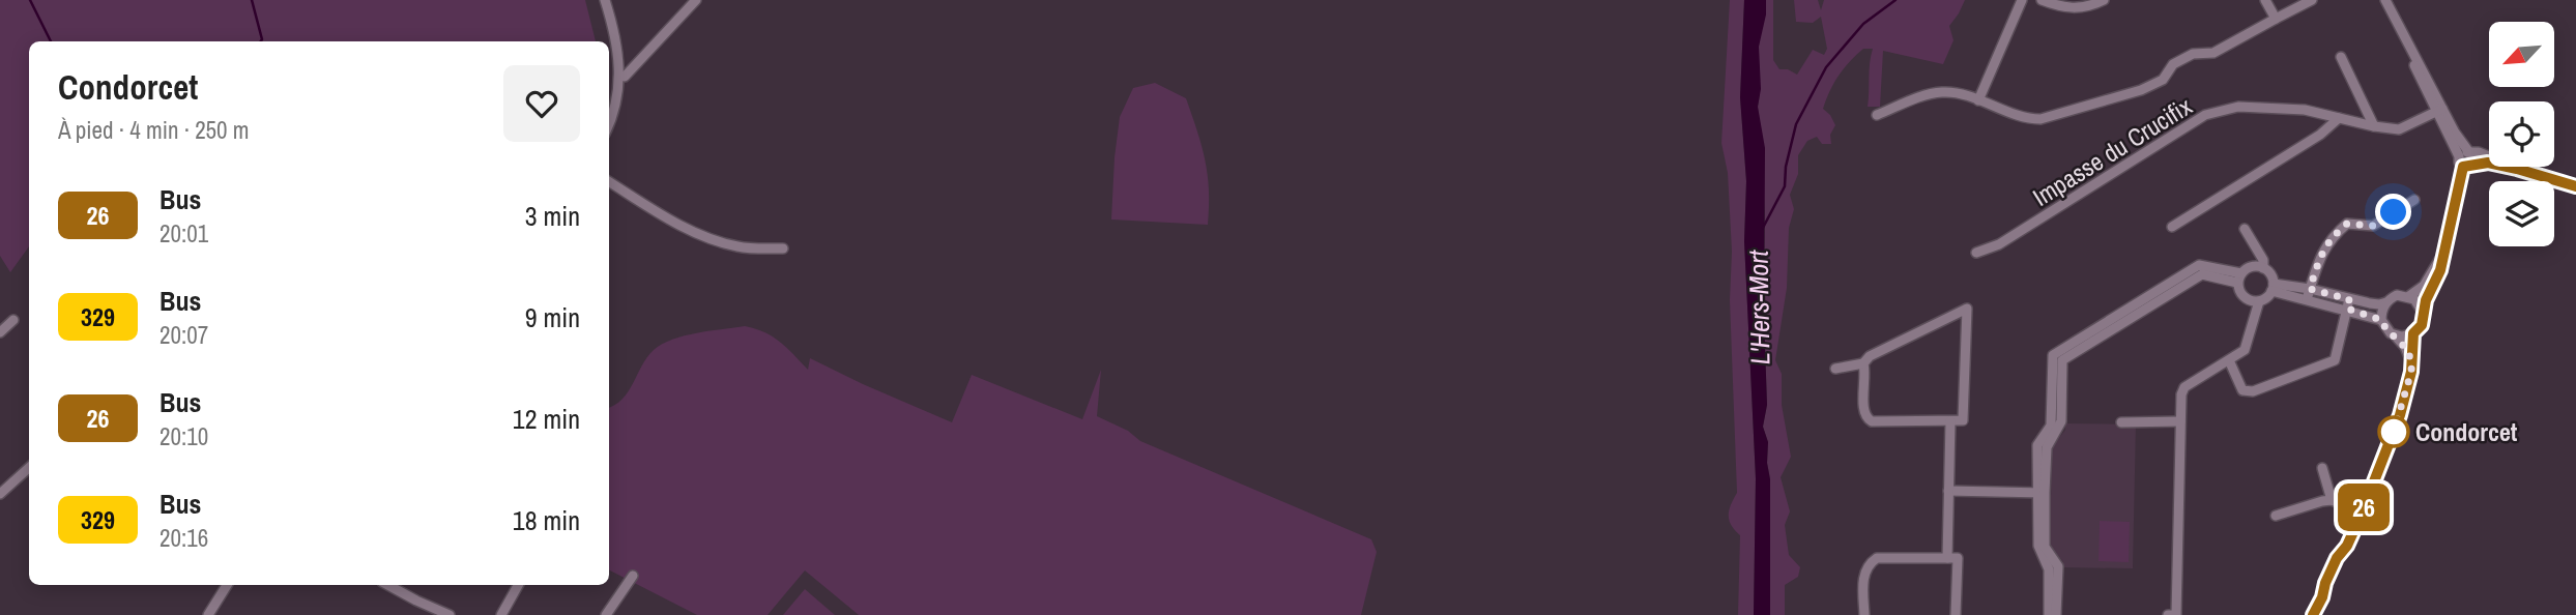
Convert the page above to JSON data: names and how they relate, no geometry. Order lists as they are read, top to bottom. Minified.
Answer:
{"streets":{"street":["Impasse du Crucifix"]},"water":["L'Hers-Mort"],"places":["Condorcet"],"lines":["bus line 26"],"north":"bottom left","page":{"on_map":"26","heading":["Condorcet","À pied · 4 min · 250 m"],"list":[{"mark":"26","name":"Bus","note":"20:01","value":"3 min"},{"mark":"329","name":"Bus","note":"20:07","value":"9 min"},{"mark":"26","name":"Bus","note":"20:10","value":"12 min"},{"mark":"329","name":"Bus","note":"20:16","value":"18 min"}]}}
